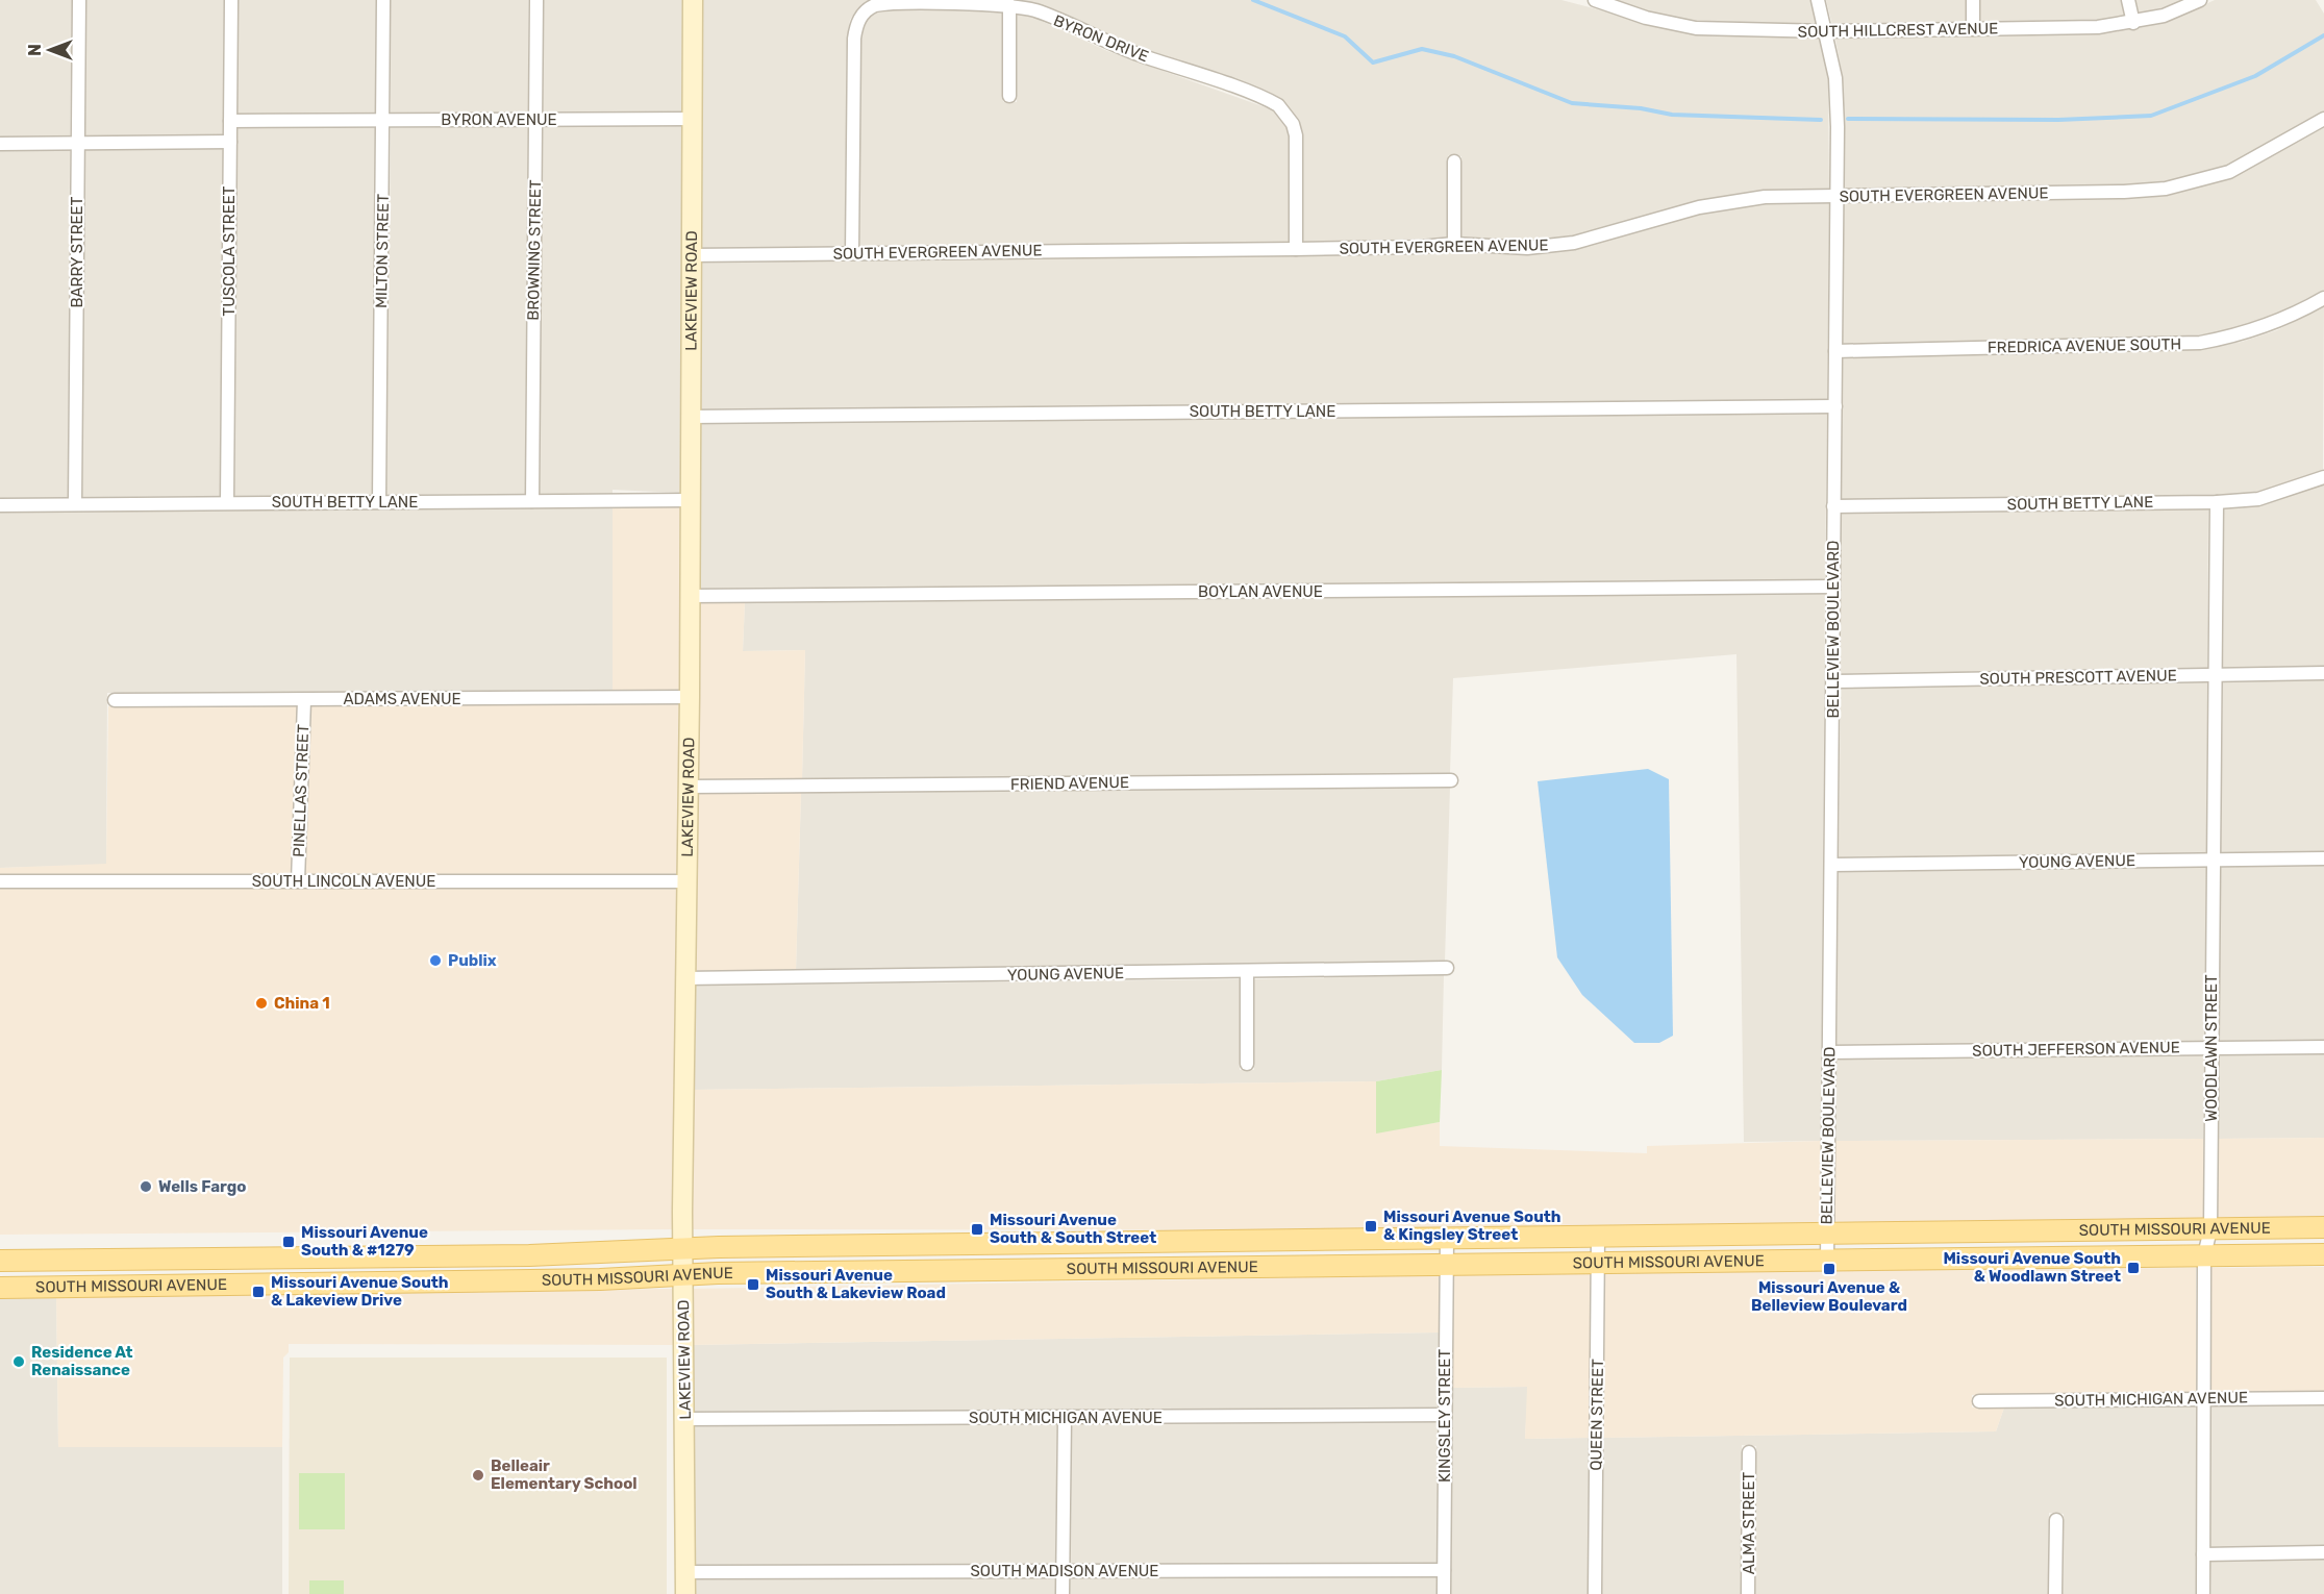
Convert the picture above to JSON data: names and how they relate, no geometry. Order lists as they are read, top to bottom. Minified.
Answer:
{"streets":{"main road":["SOUTH MISSOURI AVENUE"],"street":["SOUTH HILLCREST AVENUE","BYRON DRIVE","BYRON AVENUE","SOUTH EVERGREEN AVENUE","BROWNING STREET","TUSCOLA STREET","MILTON STREET","BARRY STREET","LAKEVIEW ROAD","FREDRICA AVENUE SOUTH","SOUTH BETTY LANE","BOYLAN AVENUE","BELLEVIEW BOULEVARD","SOUTH PRESCOTT AVENUE","ADAMS AVENUE","FRIEND AVENUE","PINELLAS STREET","YOUNG AVENUE","SOUTH LINCOLN AVENUE","WOODLAWN STREET","SOUTH JEFFERSON AVENUE","SOUTH MICHIGAN AVENUE","QUEEN STREET","KINGSLEY STREET","ALMA STREET","SOUTH MADISON AVENUE"]},"crossings":[["SOUTH HILLCREST AVENUE","BELLEVIEW BOULEVARD"],["BYRON DRIVE","SOUTH EVERGREEN AVENUE"],["BYRON AVENUE","BROWNING STREET"],["BYRON AVENUE","TUSCOLA STREET"],["BYRON AVENUE","MILTON STREET"],["BYRON AVENUE","LAKEVIEW ROAD"],["SOUTH EVERGREEN AVENUE","LAKEVIEW ROAD"],["SOUTH EVERGREEN AVENUE","BELLEVIEW BOULEVARD"],["BROWNING STREET","SOUTH BETTY LANE"],["TUSCOLA STREET","SOUTH BETTY LANE"],["MILTON STREET","SOUTH BETTY LANE"],["BARRY STREET","SOUTH BETTY LANE"],["LAKEVIEW ROAD","SOUTH BETTY LANE"],["LAKEVIEW ROAD","BOYLAN AVENUE"],["LAKEVIEW ROAD","ADAMS AVENUE"],["LAKEVIEW ROAD","FRIEND AVENUE"],["LAKEVIEW ROAD","YOUNG AVENUE"],["LAKEVIEW ROAD","SOUTH LINCOLN AVENUE"],["LAKEVIEW ROAD","SOUTH MISSOURI AVENUE"],["LAKEVIEW ROAD","SOUTH MICHIGAN AVENUE"],["LAKEVIEW ROAD","SOUTH MADISON AVENUE"],["FREDRICA AVENUE SOUTH","BELLEVIEW BOULEVARD"],["SOUTH BETTY LANE","BELLEVIEW BOULEVARD"],["SOUTH BETTY LANE","WOODLAWN STREET"],["BOYLAN AVENUE","BELLEVIEW BOULEVARD"],["BELLEVIEW BOULEVARD","SOUTH PRESCOTT AVENUE"],["BELLEVIEW BOULEVARD","YOUNG AVENUE"],["BELLEVIEW BOULEVARD","SOUTH JEFFERSON AVENUE"],["BELLEVIEW BOULEVARD","SOUTH MISSOURI AVENUE"],["SOUTH PRESCOTT AVENUE","WOODLAWN STREET"],["ADAMS AVENUE","PINELLAS STREET"],["PINELLAS STREET","SOUTH LINCOLN AVENUE"],["YOUNG AVENUE","WOODLAWN STREET"],["WOODLAWN STREET","SOUTH JEFFERSON AVENUE"],["WOODLAWN STREET","SOUTH MISSOURI AVENUE"],["WOODLAWN STREET","SOUTH MICHIGAN AVENUE"],["SOUTH MISSOURI AVENUE","QUEEN STREET"],["SOUTH MISSOURI AVENUE","KINGSLEY STREET"],["SOUTH MICHIGAN AVENUE","KINGSLEY STREET"],["KINGSLEY STREET","SOUTH MADISON AVENUE"]],"places":{"other":["Publix","China 1","Wells Fargo","Residence At Renaissance","Belleair Elementary School"],"transit":["Missouri Avenue South & Kingsley Street","Missouri Avenue South & South Street","Missouri Avenue South & #1279","Missouri Avenue South & Woodlawn Street","Missouri Avenue & Belleview Boulevard","Missouri Avenue South & Lakeview Road","Missouri Avenue South & Lakeview Drive"]},"north":"left"}
